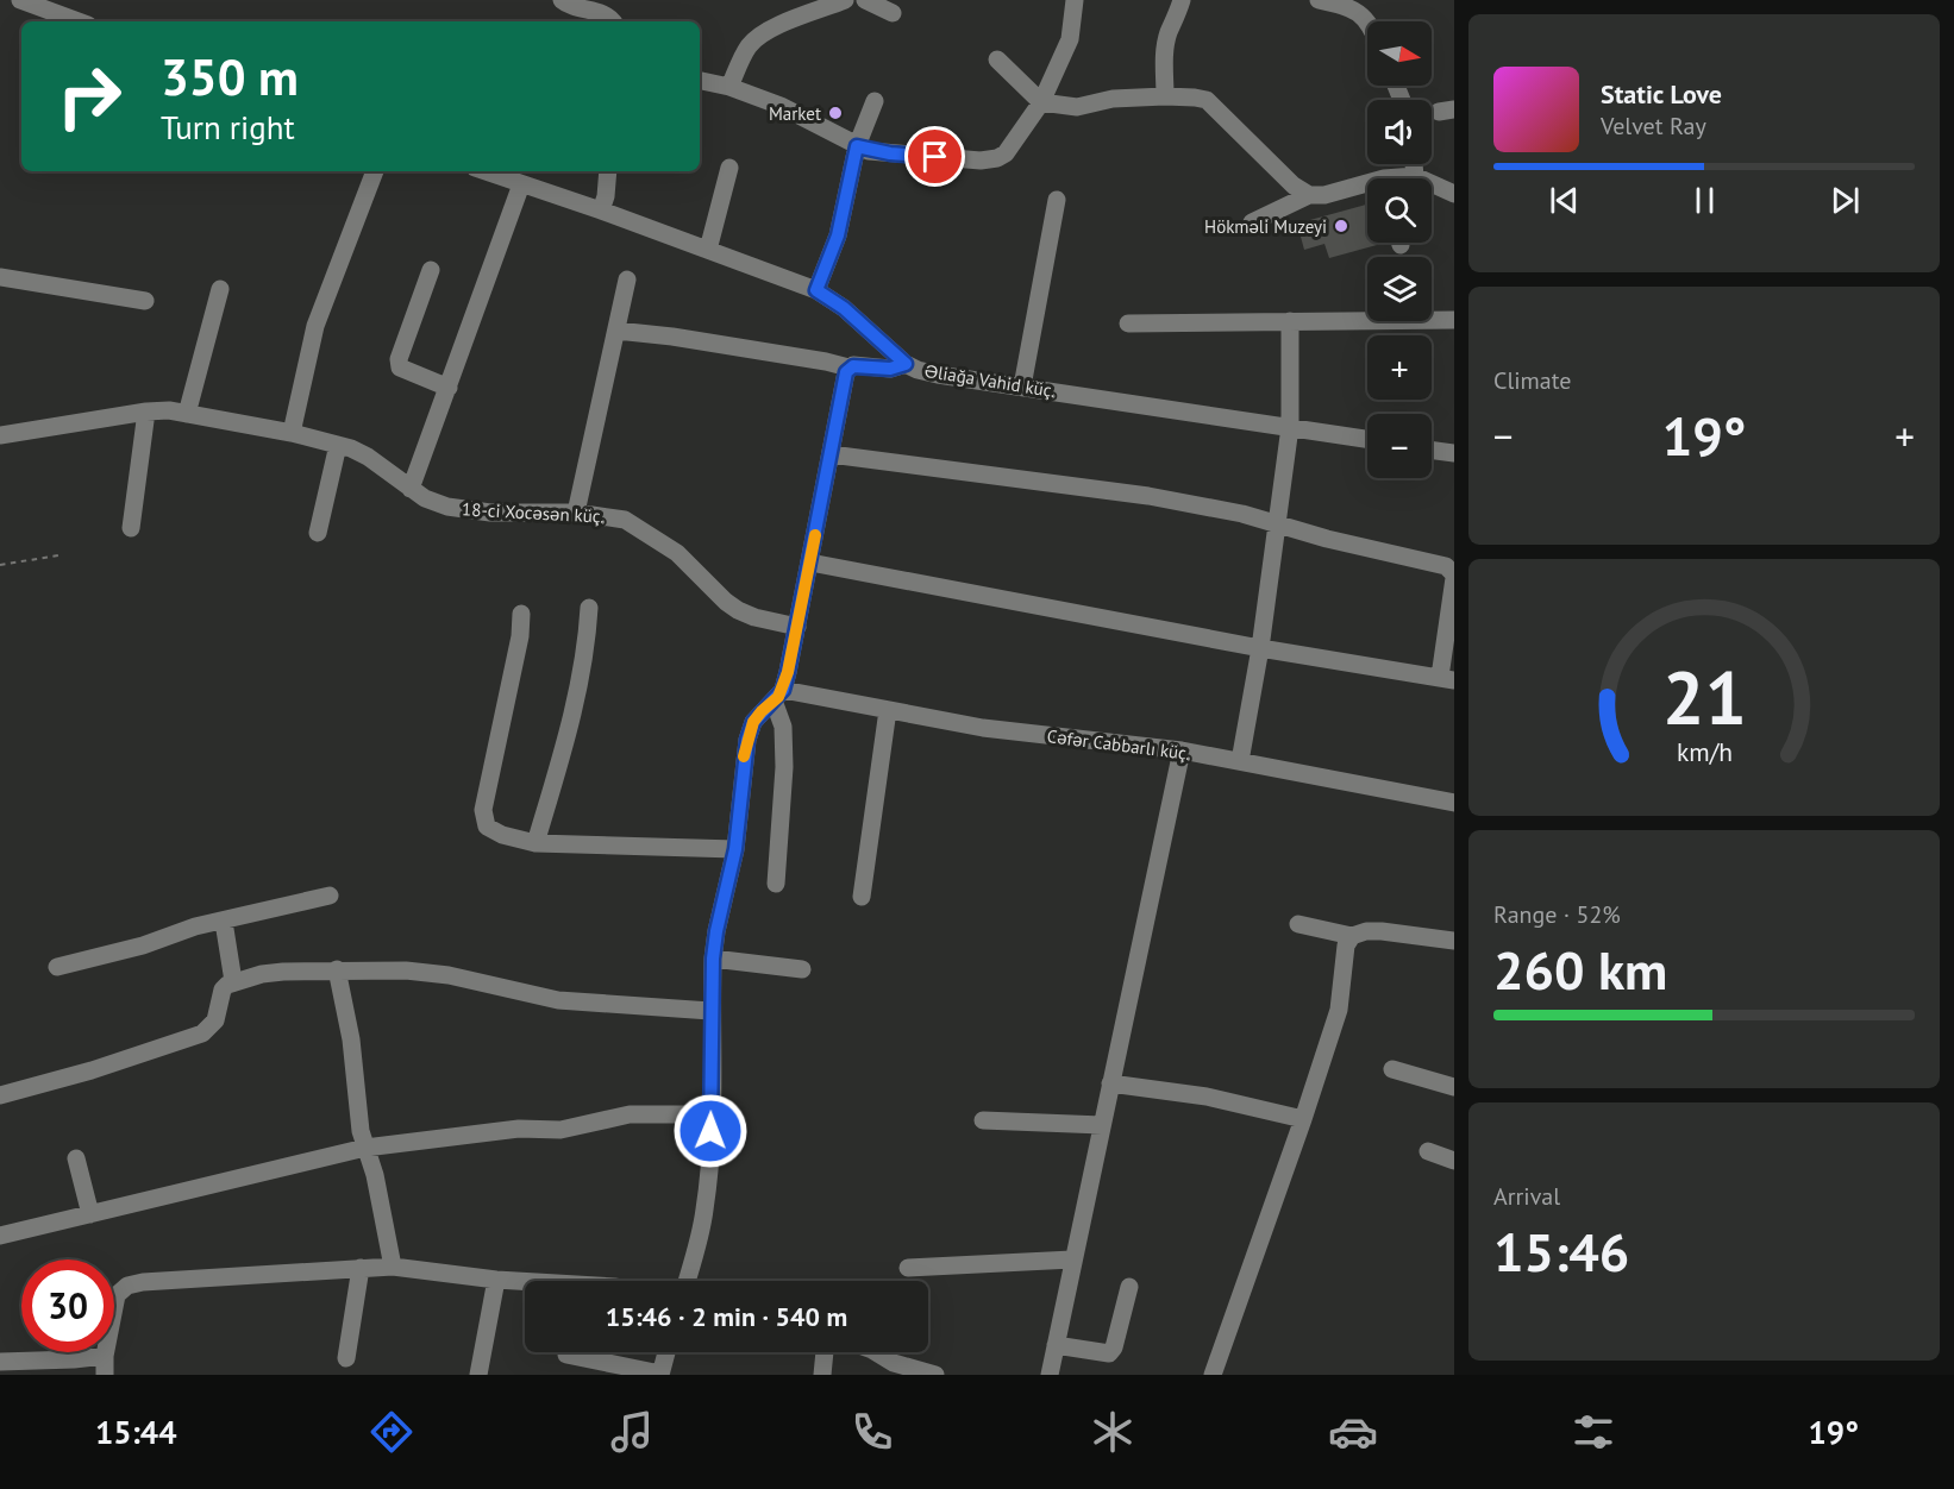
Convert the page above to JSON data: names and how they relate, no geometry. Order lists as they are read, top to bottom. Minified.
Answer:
{"streets":{"street":["Əliağa Vahid küç.","18-ci Xocəsən küç.","Cəfər Cabbarlı küç."]},"places":["Market","Hökməli Muzeyi"],"north":"right","page":{"map_buttons":["+","−"],"turn":["350 m","Turn right"],"song":["Static Love","Velvet Ray"],"tile":["Climate",["Range · 52%","260 km"],["Arrival","15:46"]],"heat":["−","19°","+"],"limit":"30","trip":"15:46 · 2 min · 540 m","tabs":["15:44","19°"],"gauge":["21","km/h"]}}
